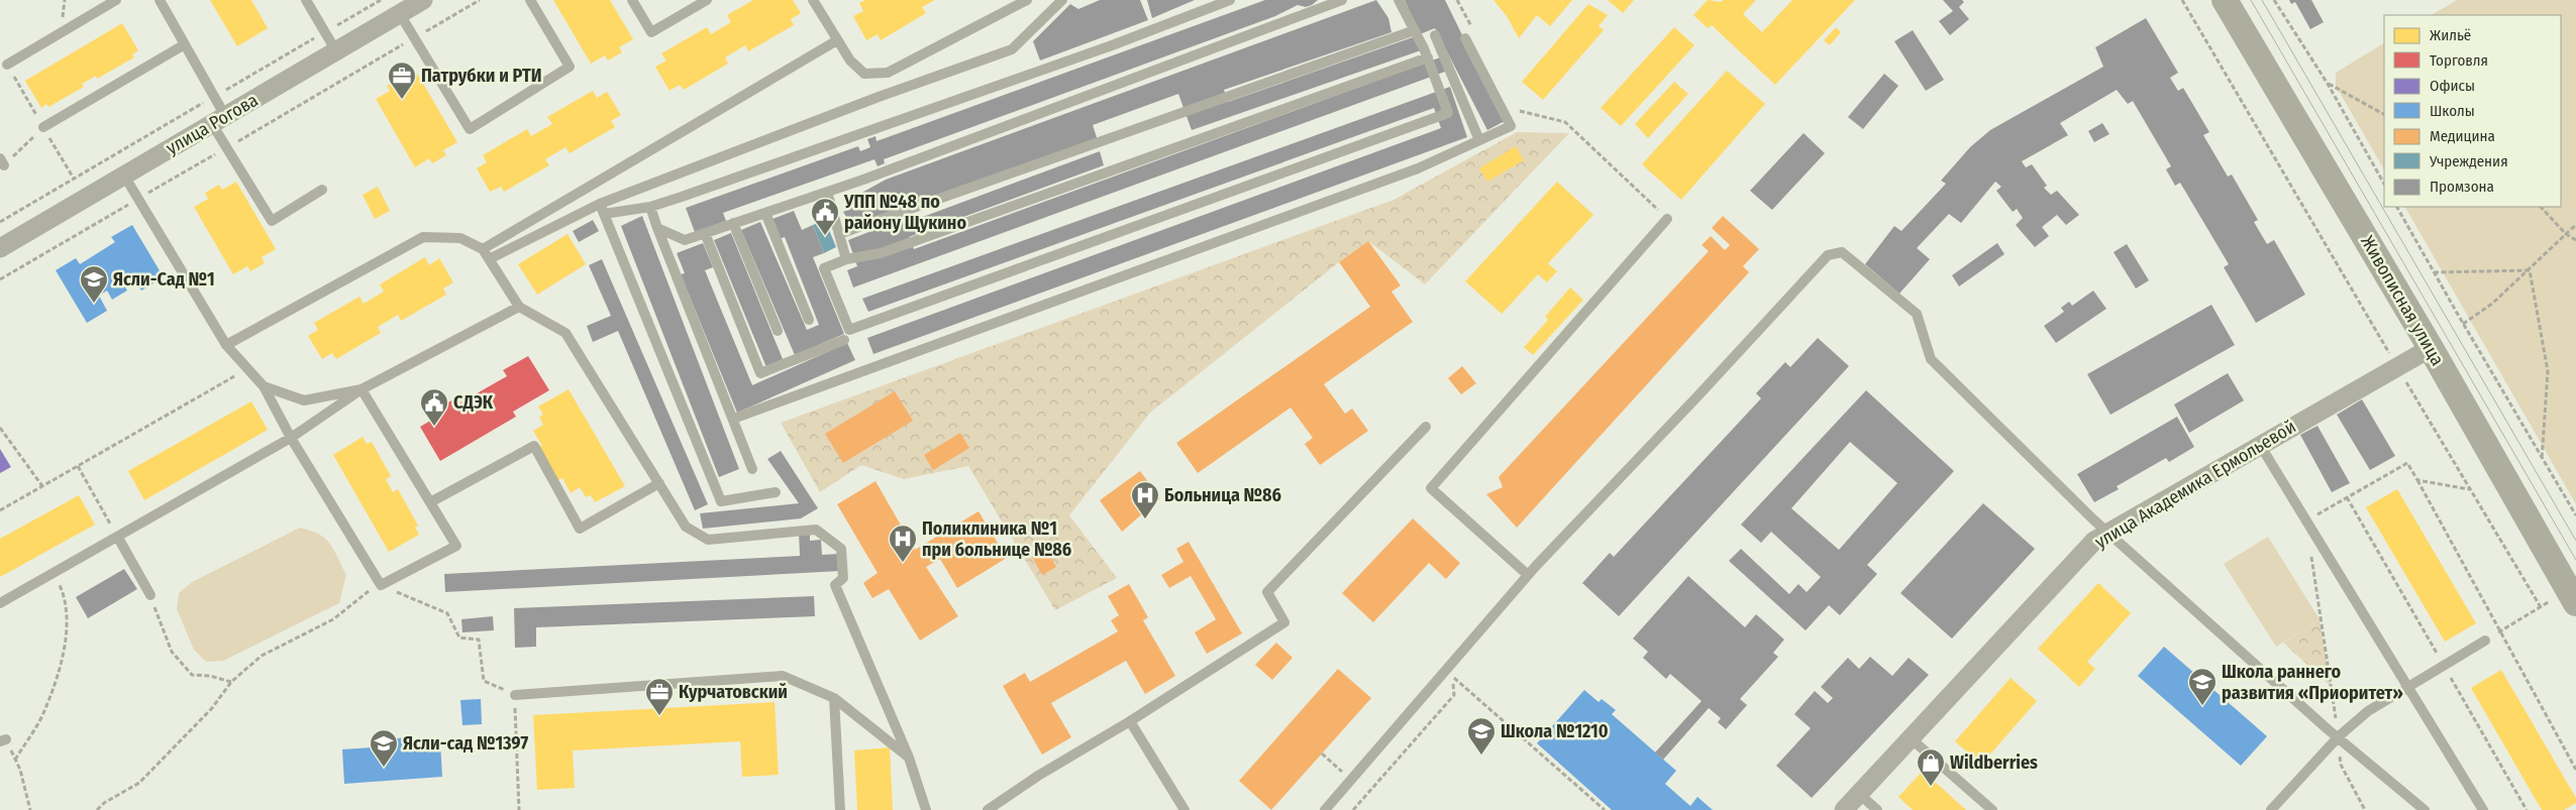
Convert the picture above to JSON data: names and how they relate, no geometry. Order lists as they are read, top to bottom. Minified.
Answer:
{"streets":{"street":["улица Рогова","Живописная улица","улица Академика Ермольевой"]},"crossings":[["Живописная улица","улица Академика Ермольевой"]],"places":{"office":["Патрубки и РТИ","Курчатовский"],"public building":["УПП №48 по району Щукино","СДЭК"],"school or university":["Ясли-Сад №1","Школа раннего развития «Приоритет»","Школа №1210","Ясли-сад №1397"],"hospital":["Больница №86","Поликлиника №1 при больнице №86"],"shop":["Wildberries"]},"legend":["Жильё","Торговля","Офисы","Школы","Медицина","Учреждения","Промзона"]}
